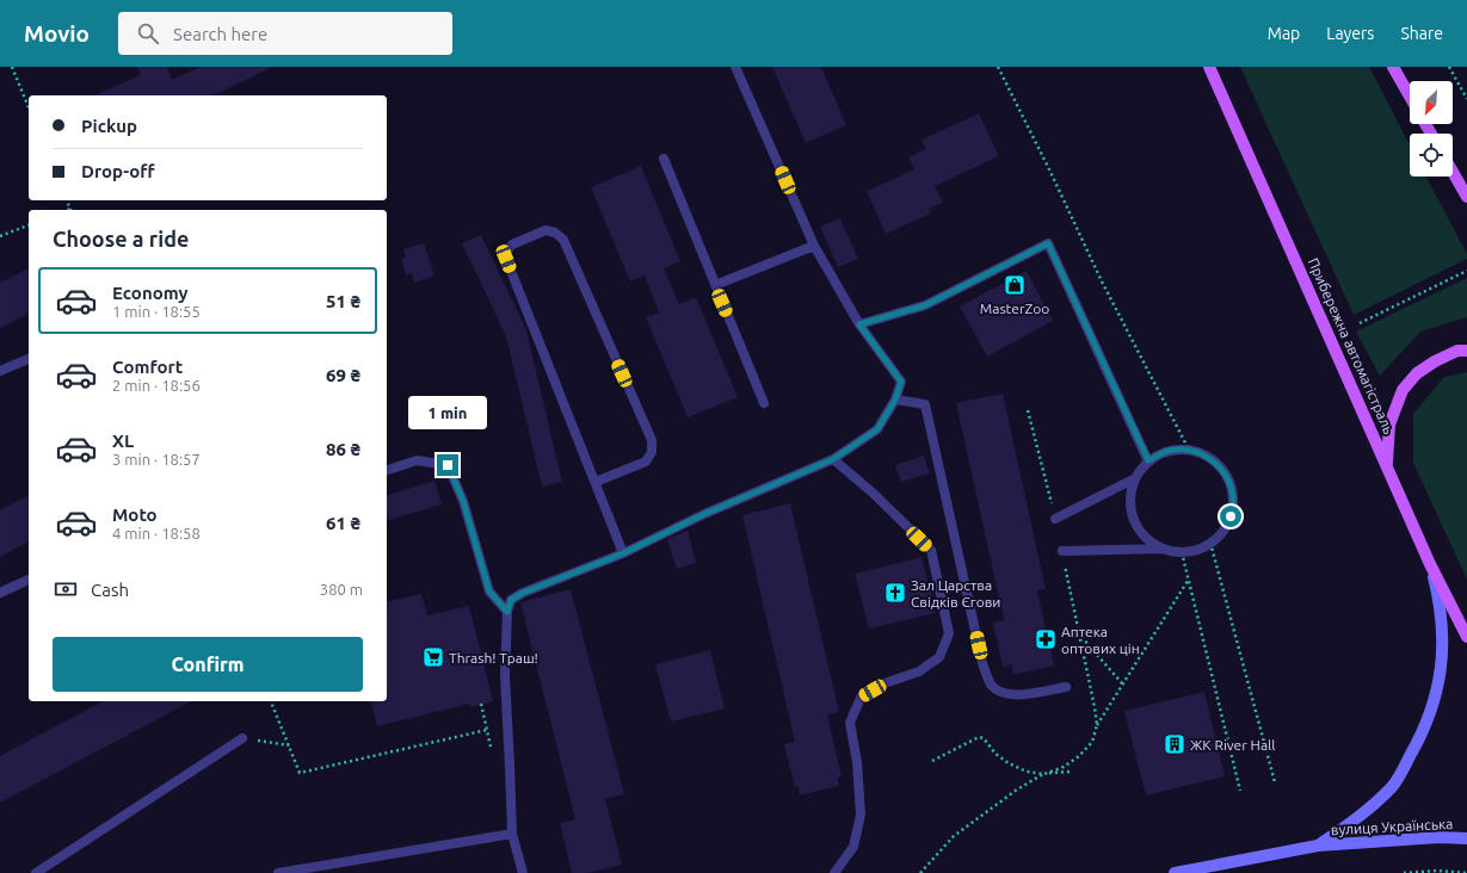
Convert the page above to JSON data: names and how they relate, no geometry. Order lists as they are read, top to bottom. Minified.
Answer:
{"streets":{"main road":["Прибережна автомагістраль","вулиця Українська"]},"crossings":[["Прибережна автомагістраль","вулиця Українська"]],"places":{"shop":["MasterZoo"],"church":["Зал Царства Свідків Єгови"],"pharmacy":["Аптека оптових цін"],"supermarket":["Thrash! Траш!"],"building":["ЖК River Hall"]},"north":"bottom left","page":{"header":"Movio","search":"Search here","nav":["Map","Layers","Share"],"banner":["Pickup","Drop-off"],"heading":"Choose a ride","list":[{"name":"Economy","note":"1 min · 18:55","value":"51 ₴"},{"name":"Comfort","note":"2 min · 18:56","value":"69 ₴"},{"name":"XL","note":"3 min · 18:57","value":"86 ₴"},{"name":"Moto","note":"4 min · 18:58","value":"61 ₴"}],"bubble":"1 min","pay":["Cash","380 m"],"buttons":"Confirm"}}
